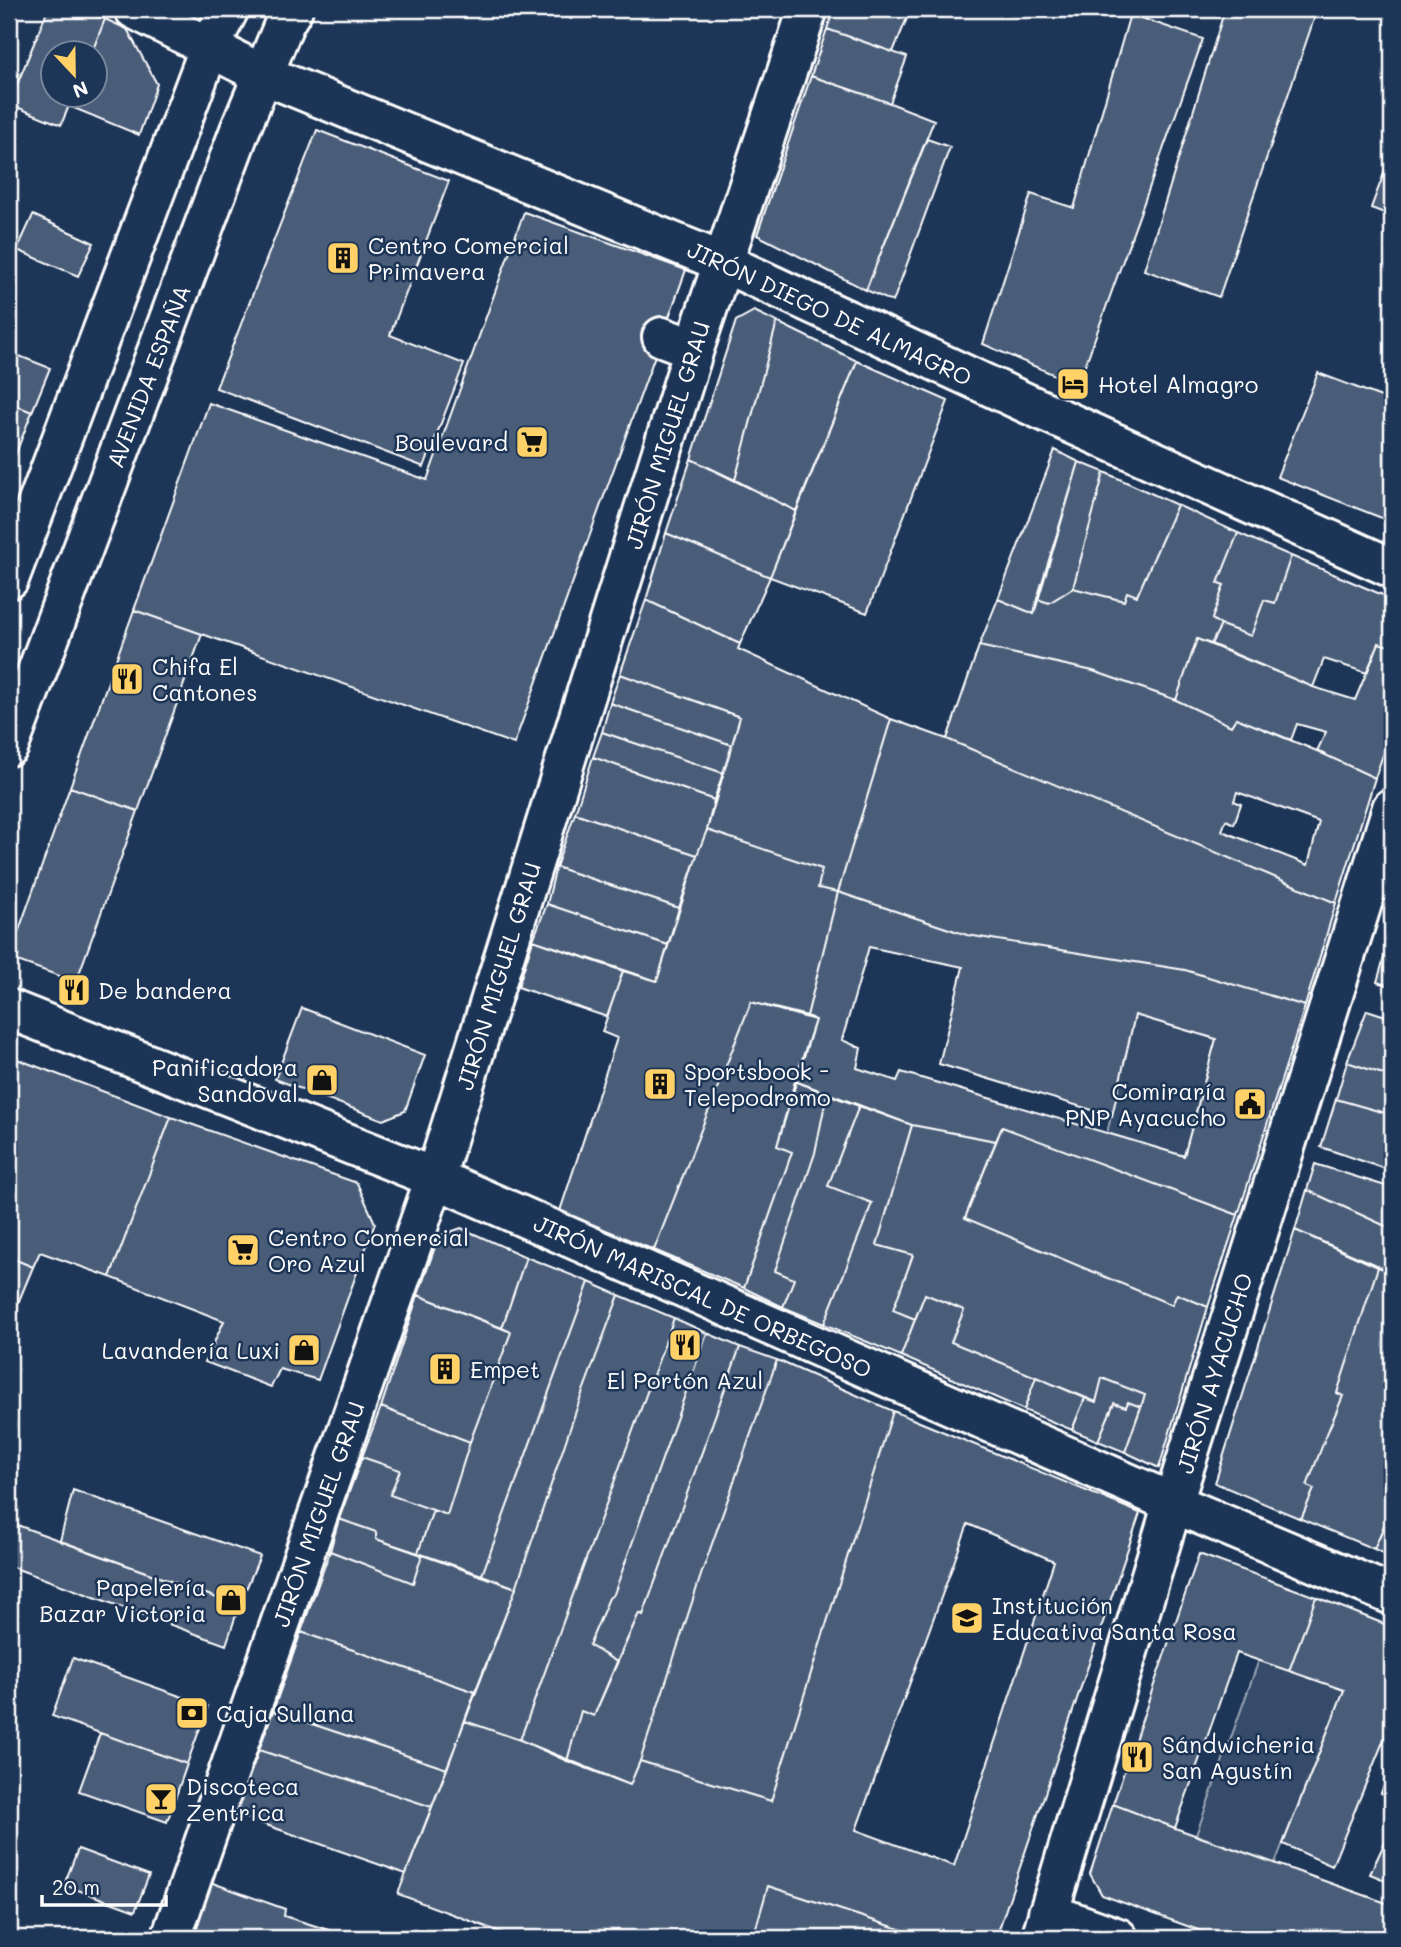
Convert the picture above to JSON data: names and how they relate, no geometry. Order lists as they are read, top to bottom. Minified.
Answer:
{"streets":{"street":["JIRÓN DIEGO DE ALMAGRO","AVENIDA ESPAÑA","JIRÓN MIGUEL GRAU","JIRÓN MARISCAL DE ORBEGOSO","JIRÓN AYACUCHO"]},"crossings":[["JIRÓN DIEGO DE ALMAGRO","AVENIDA ESPAÑA"],["JIRÓN DIEGO DE ALMAGRO","JIRÓN MIGUEL GRAU"],["JIRÓN MIGUEL GRAU","JIRÓN MARISCAL DE ORBEGOSO"],["JIRÓN MARISCAL DE ORBEGOSO","JIRÓN AYACUCHO"]],"places":{"building":["Centro Comercial Primavera","Sportsbook - Telepodromo","Empet"],"hotel":["Hotel Almagro"],"supermarket":["Boulevard","Centro Comercial Oro Azul"],"restaurant":["Chifa El Cantones","De bandera","El Portón Azul","Sándwicheria San Agustín"],"shop":["Panificadora Sandoval","Lavandería Luxi","Papelería Bazar Victoria"],"public building":["Comiraría PNP Ayacucho"],"school or university":["Institución Educativa Santa Rosa"],"bank":["Caja Sullana"],"bar":["Discoteca Zentrica"]},"scale_bar":"20 m","north":"bottom"}
